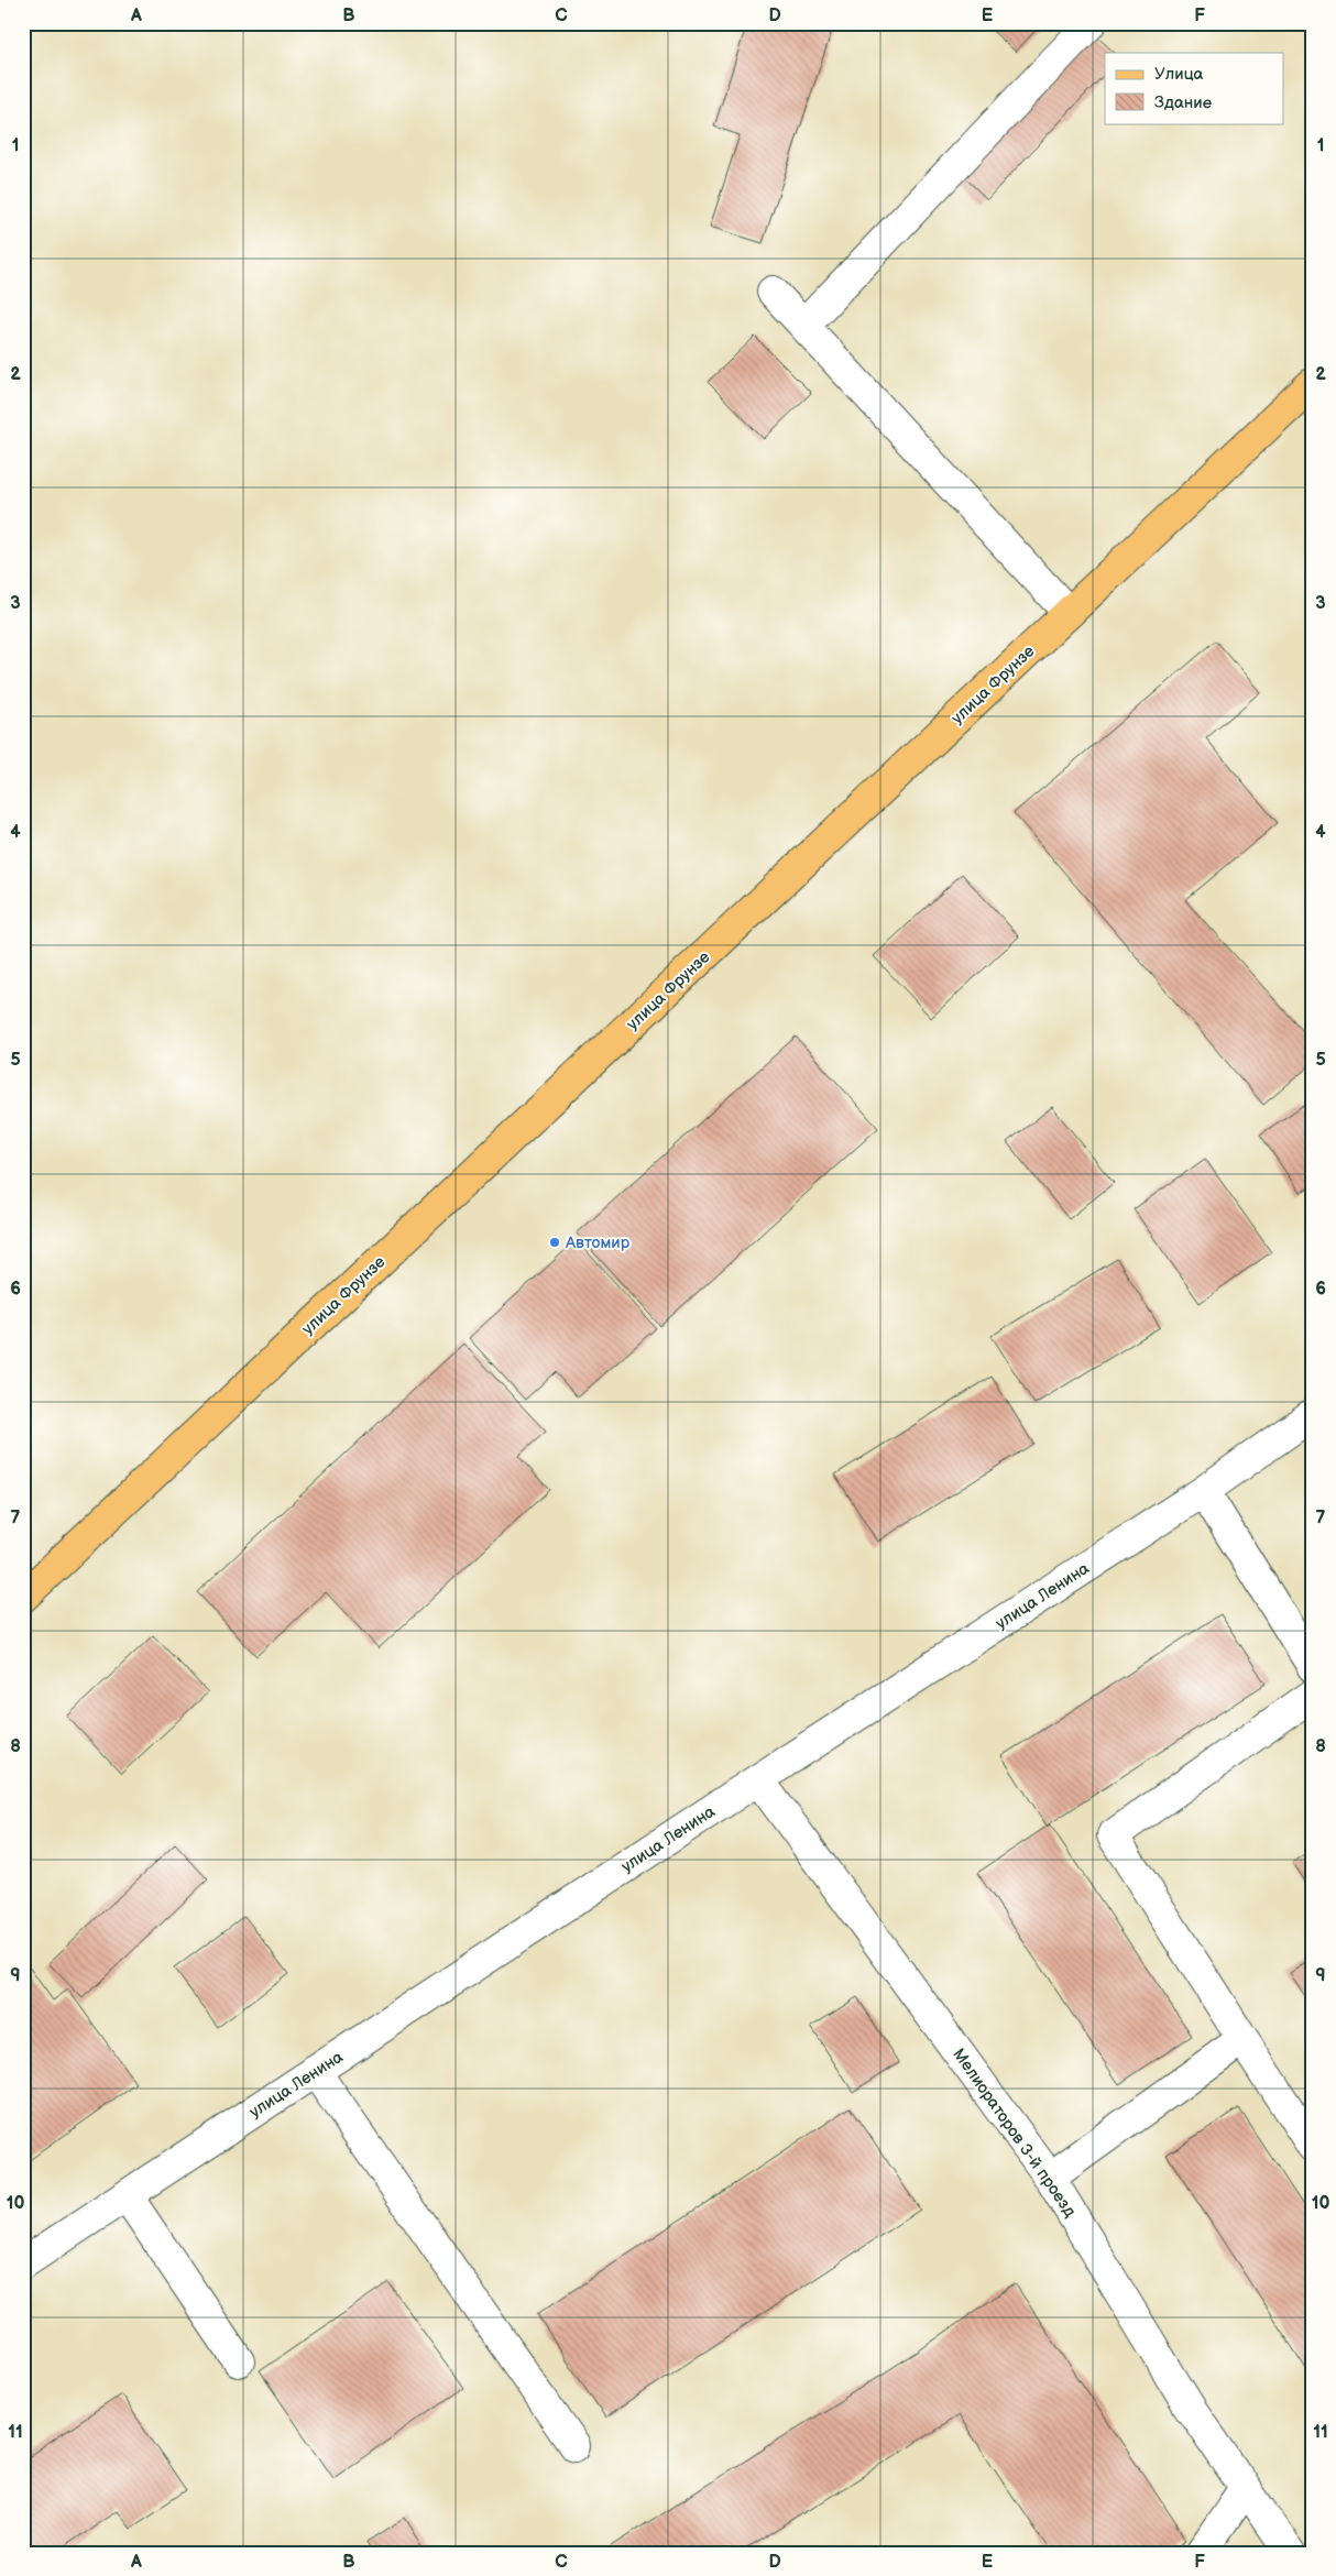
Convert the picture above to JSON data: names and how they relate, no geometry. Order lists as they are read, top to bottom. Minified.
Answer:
{"streets":{"main road":["улица Фрунзе"],"street":["улица Ленина","Мелиораторов 3-й проезд"]},"crossings":[["улица Ленина","Мелиораторов 3-й проезд"]],"places":["Автомир"],"legend":["Улица","Здание"],"grid":{"columns":["A","B","C","D","E","F"],"rows":["1","2","3","4","5","6","7","8","9","10","11"]}}
